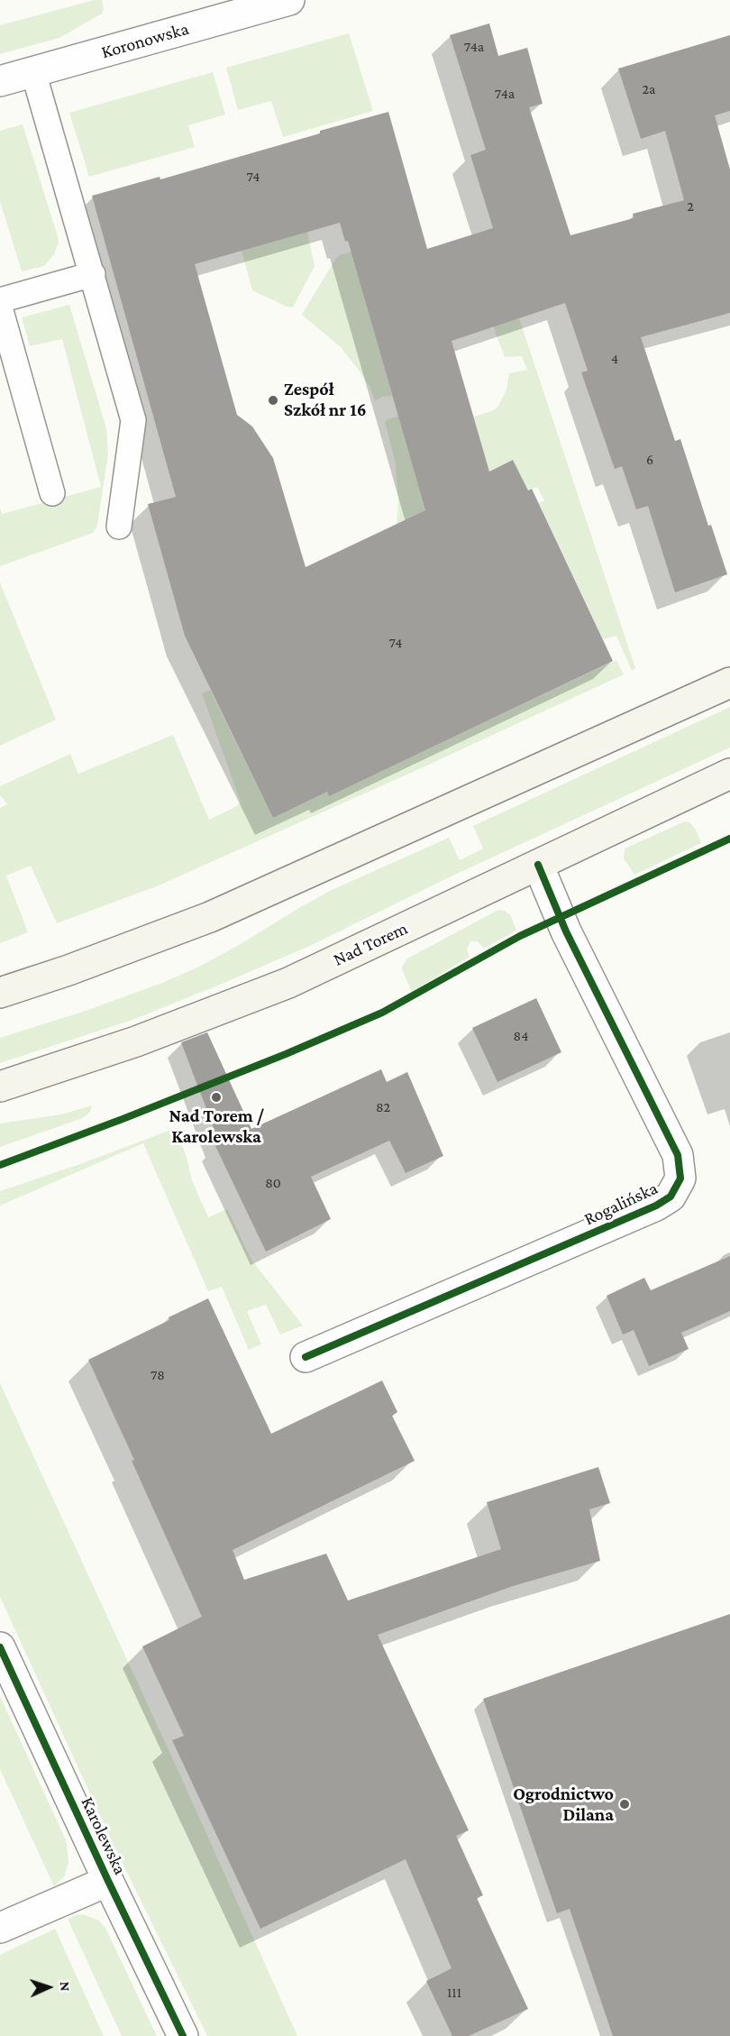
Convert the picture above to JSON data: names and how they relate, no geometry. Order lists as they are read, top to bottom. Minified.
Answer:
{"streets":{"main road":["Nad Torem"],"street":["Koronowska","Rogalińska","Karolewska"]},"crossings":[["Nad Torem","Rogalińska"]],"places":["Zespół Szkół nr 16","Nad Torem / Karolewska","Ogrodnictwo Dilana"],"house_numbers":["74a","2a","74a","74","2","4","6","74","84","82","80","78","111"],"north":"right"}
